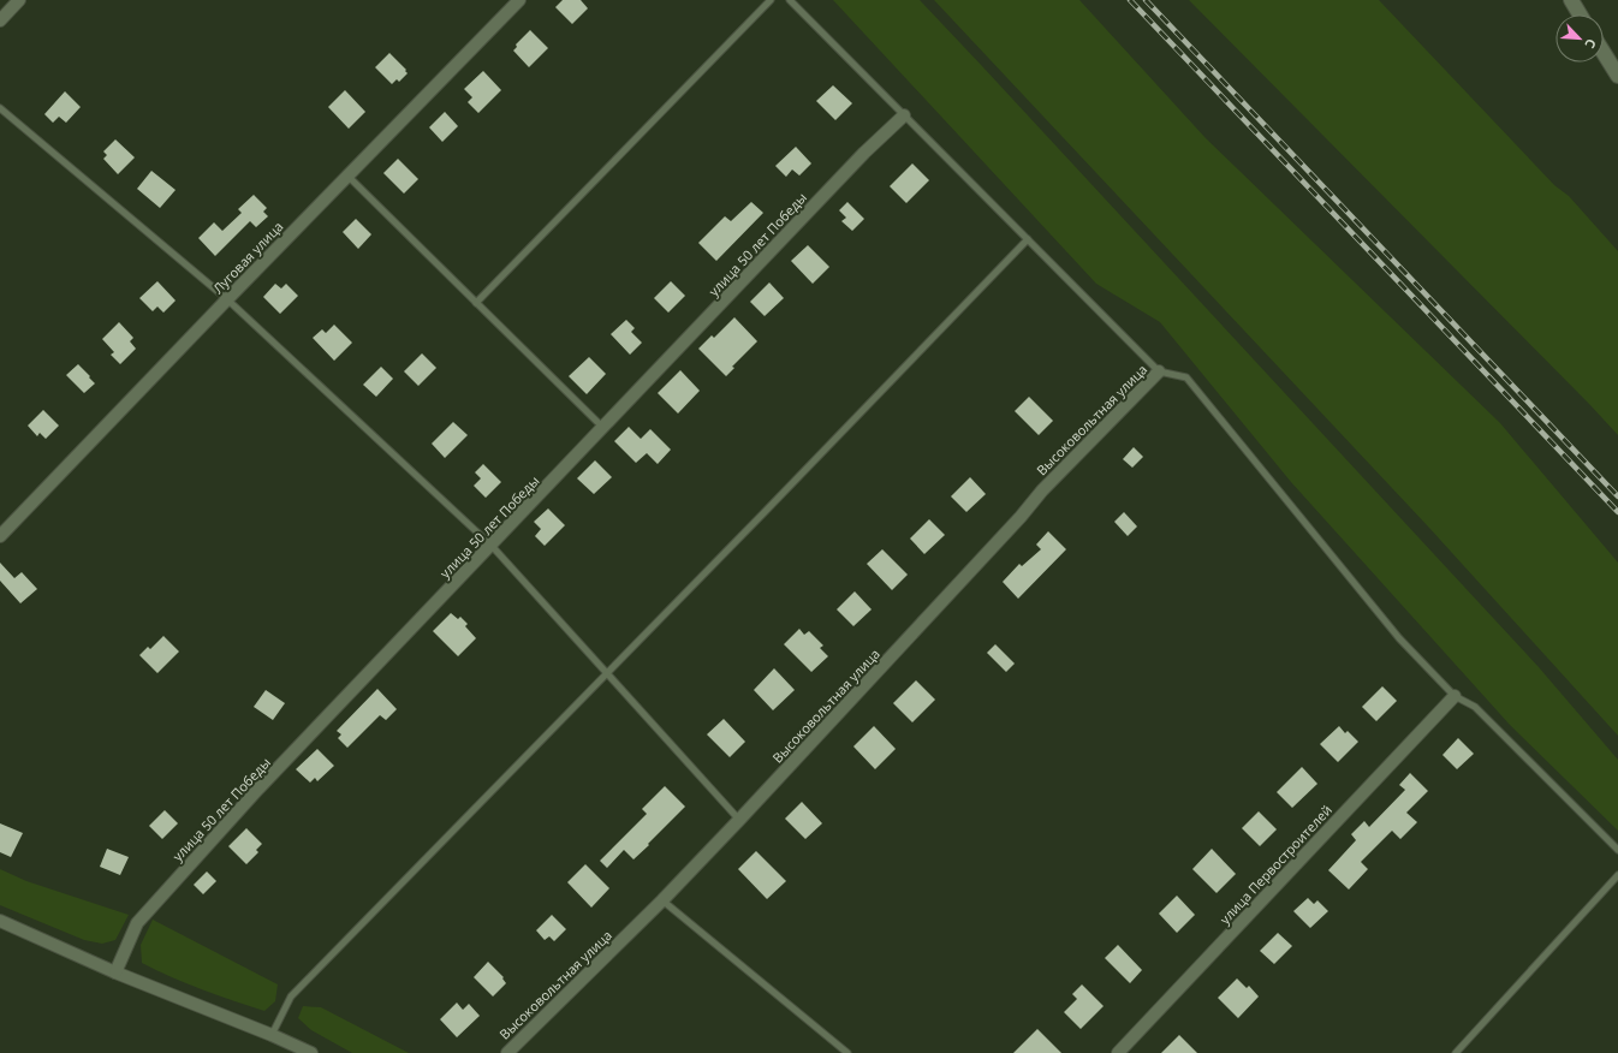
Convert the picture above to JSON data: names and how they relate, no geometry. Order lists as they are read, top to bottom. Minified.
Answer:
{"streets":{"street":["улица 50 лет Победы","Луговая улица","Высоковольтная улица","улица Первостроителей"]},"north":"bottom right"}
